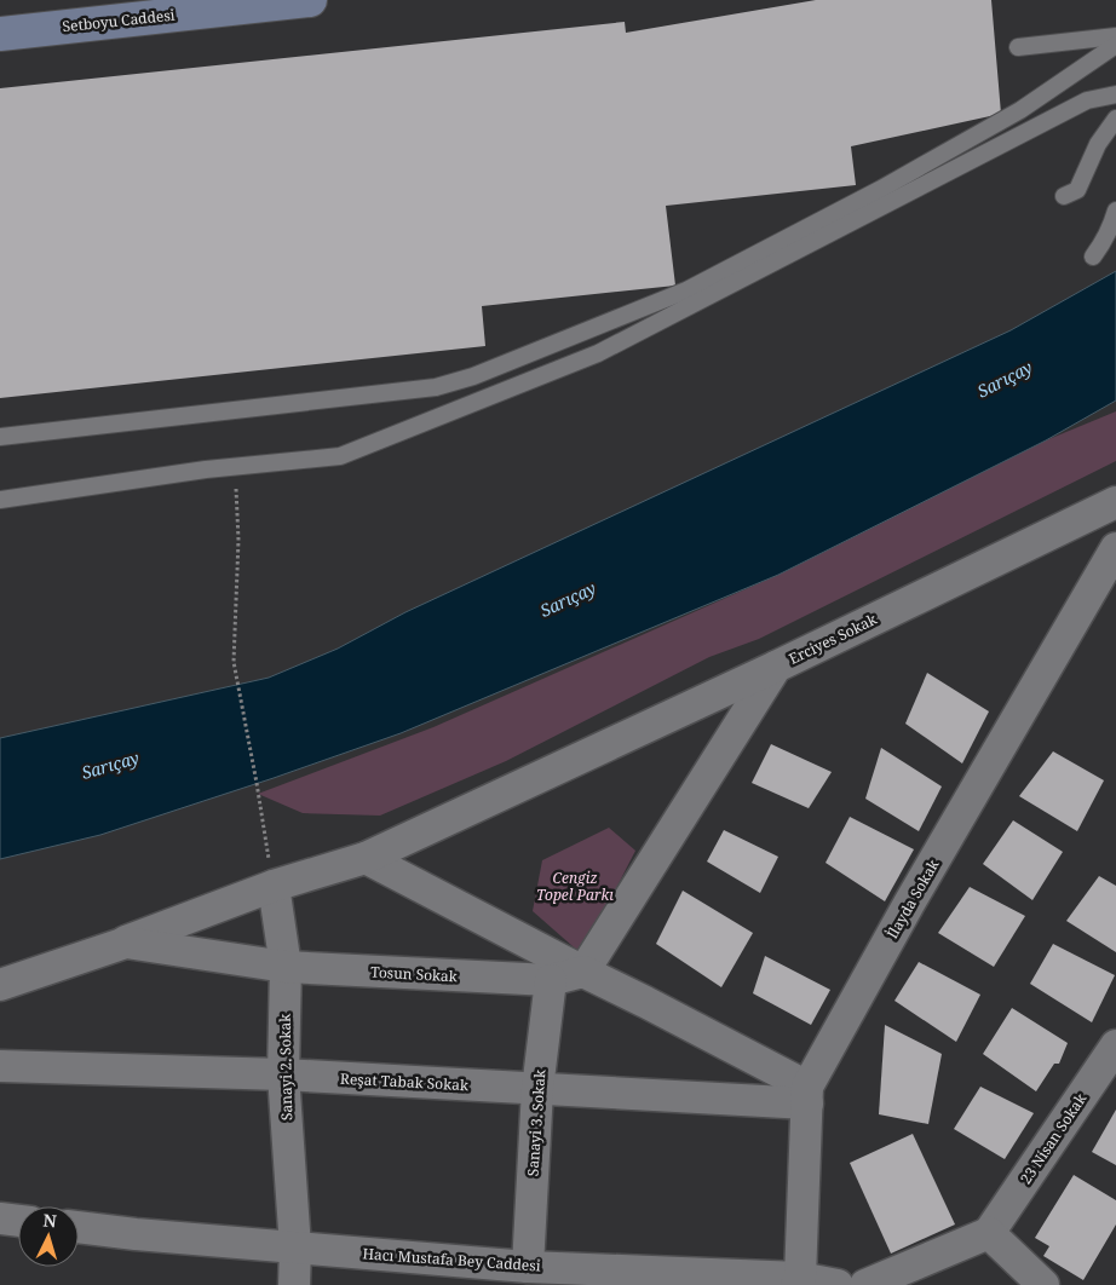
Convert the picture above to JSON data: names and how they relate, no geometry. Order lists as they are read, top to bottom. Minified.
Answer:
{"streets":{"main road":["Setboyu Caddesi"],"street":["Erciyes Sokak","İlayda Sokak","Tosun Sokak","Sanayi 2. Sokak","Reşat Tabak Sokak","Sanayi 3. Sokak","23 Nisan Sokak","Hacı Mustafa Bey Caddesi"]},"crossings":[["Erciyes Sokak","Tosun Sokak"],["İlayda Sokak","Reşat Tabak Sokak"],["İlayda Sokak","Hacı Mustafa Bey Caddesi"],["Tosun Sokak","Sanayi 2. Sokak"],["Tosun Sokak","Sanayi 3. Sokak"],["Sanayi 2. Sokak","Reşat Tabak Sokak"],["Sanayi 2. Sokak","Hacı Mustafa Bey Caddesi"],["Reşat Tabak Sokak","Sanayi 3. Sokak"],["Sanayi 3. Sokak","Hacı Mustafa Bey Caddesi"]],"water":["Sarıçay"],"parks":["Cengiz Topel Parkı"],"north":"top"}
